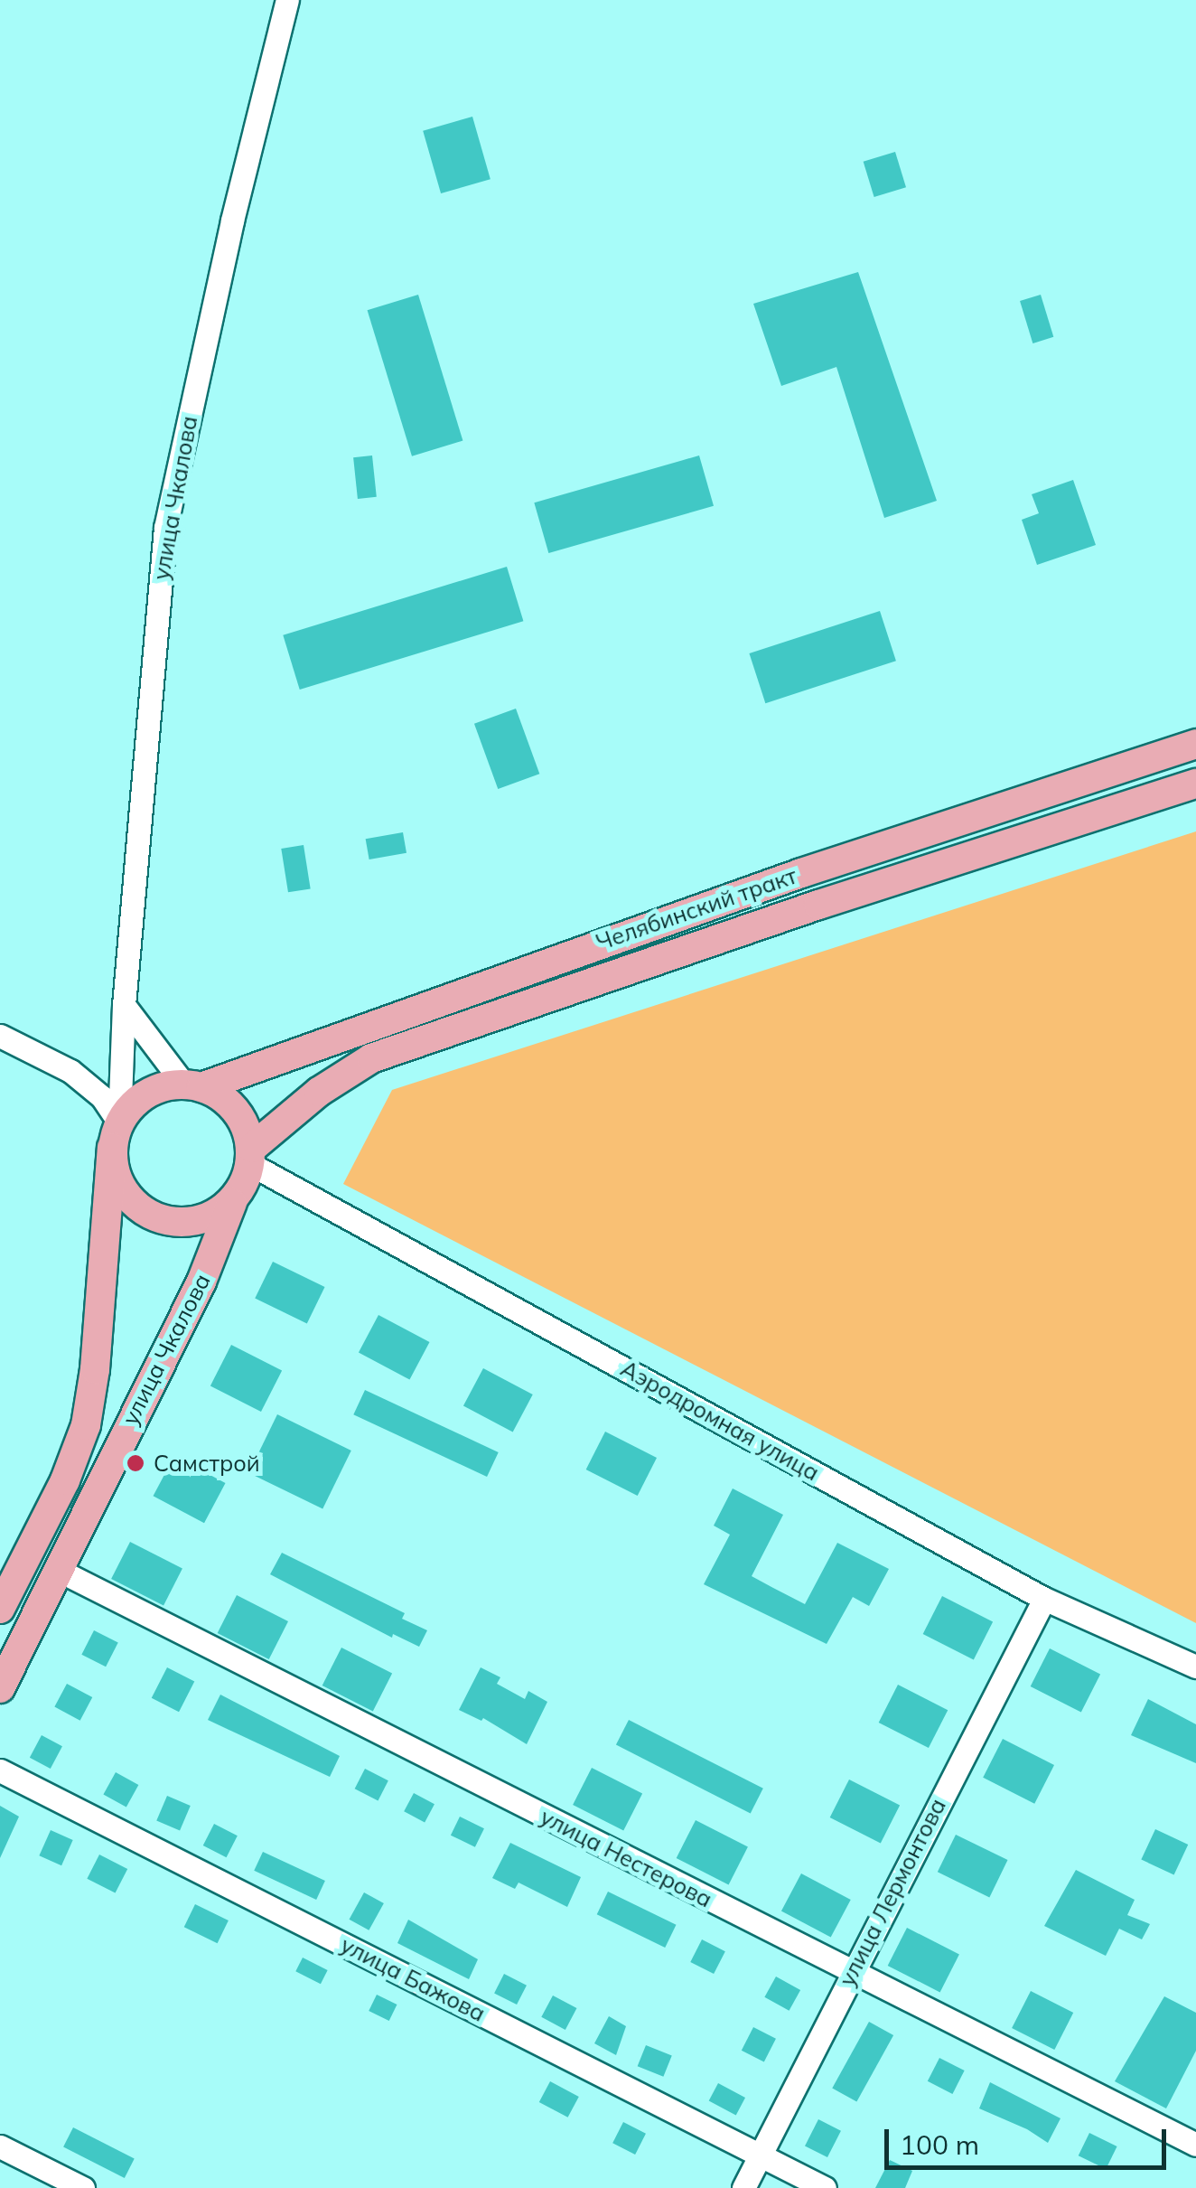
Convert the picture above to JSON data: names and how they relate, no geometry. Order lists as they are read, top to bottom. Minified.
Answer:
{"streets":{"main road":["улица Чкалова","Челябинский тракт"],"street":["Аэродромная улица","улица Нестерова","улица Лермонтова","улица Бажова"]},"crossings":[["улица Чкалова","Челябинский тракт"],["улица Чкалова","Аэродромная улица"],["улица Чкалова","улица Нестерова"],["Челябинский тракт","Аэродромная улица"],["Аэродромная улица","улица Лермонтова"],["улица Нестерова","улица Лермонтова"],["улица Лермонтова","улица Бажова"]],"places":["Самстрой"],"scale_bar":"100 m"}
